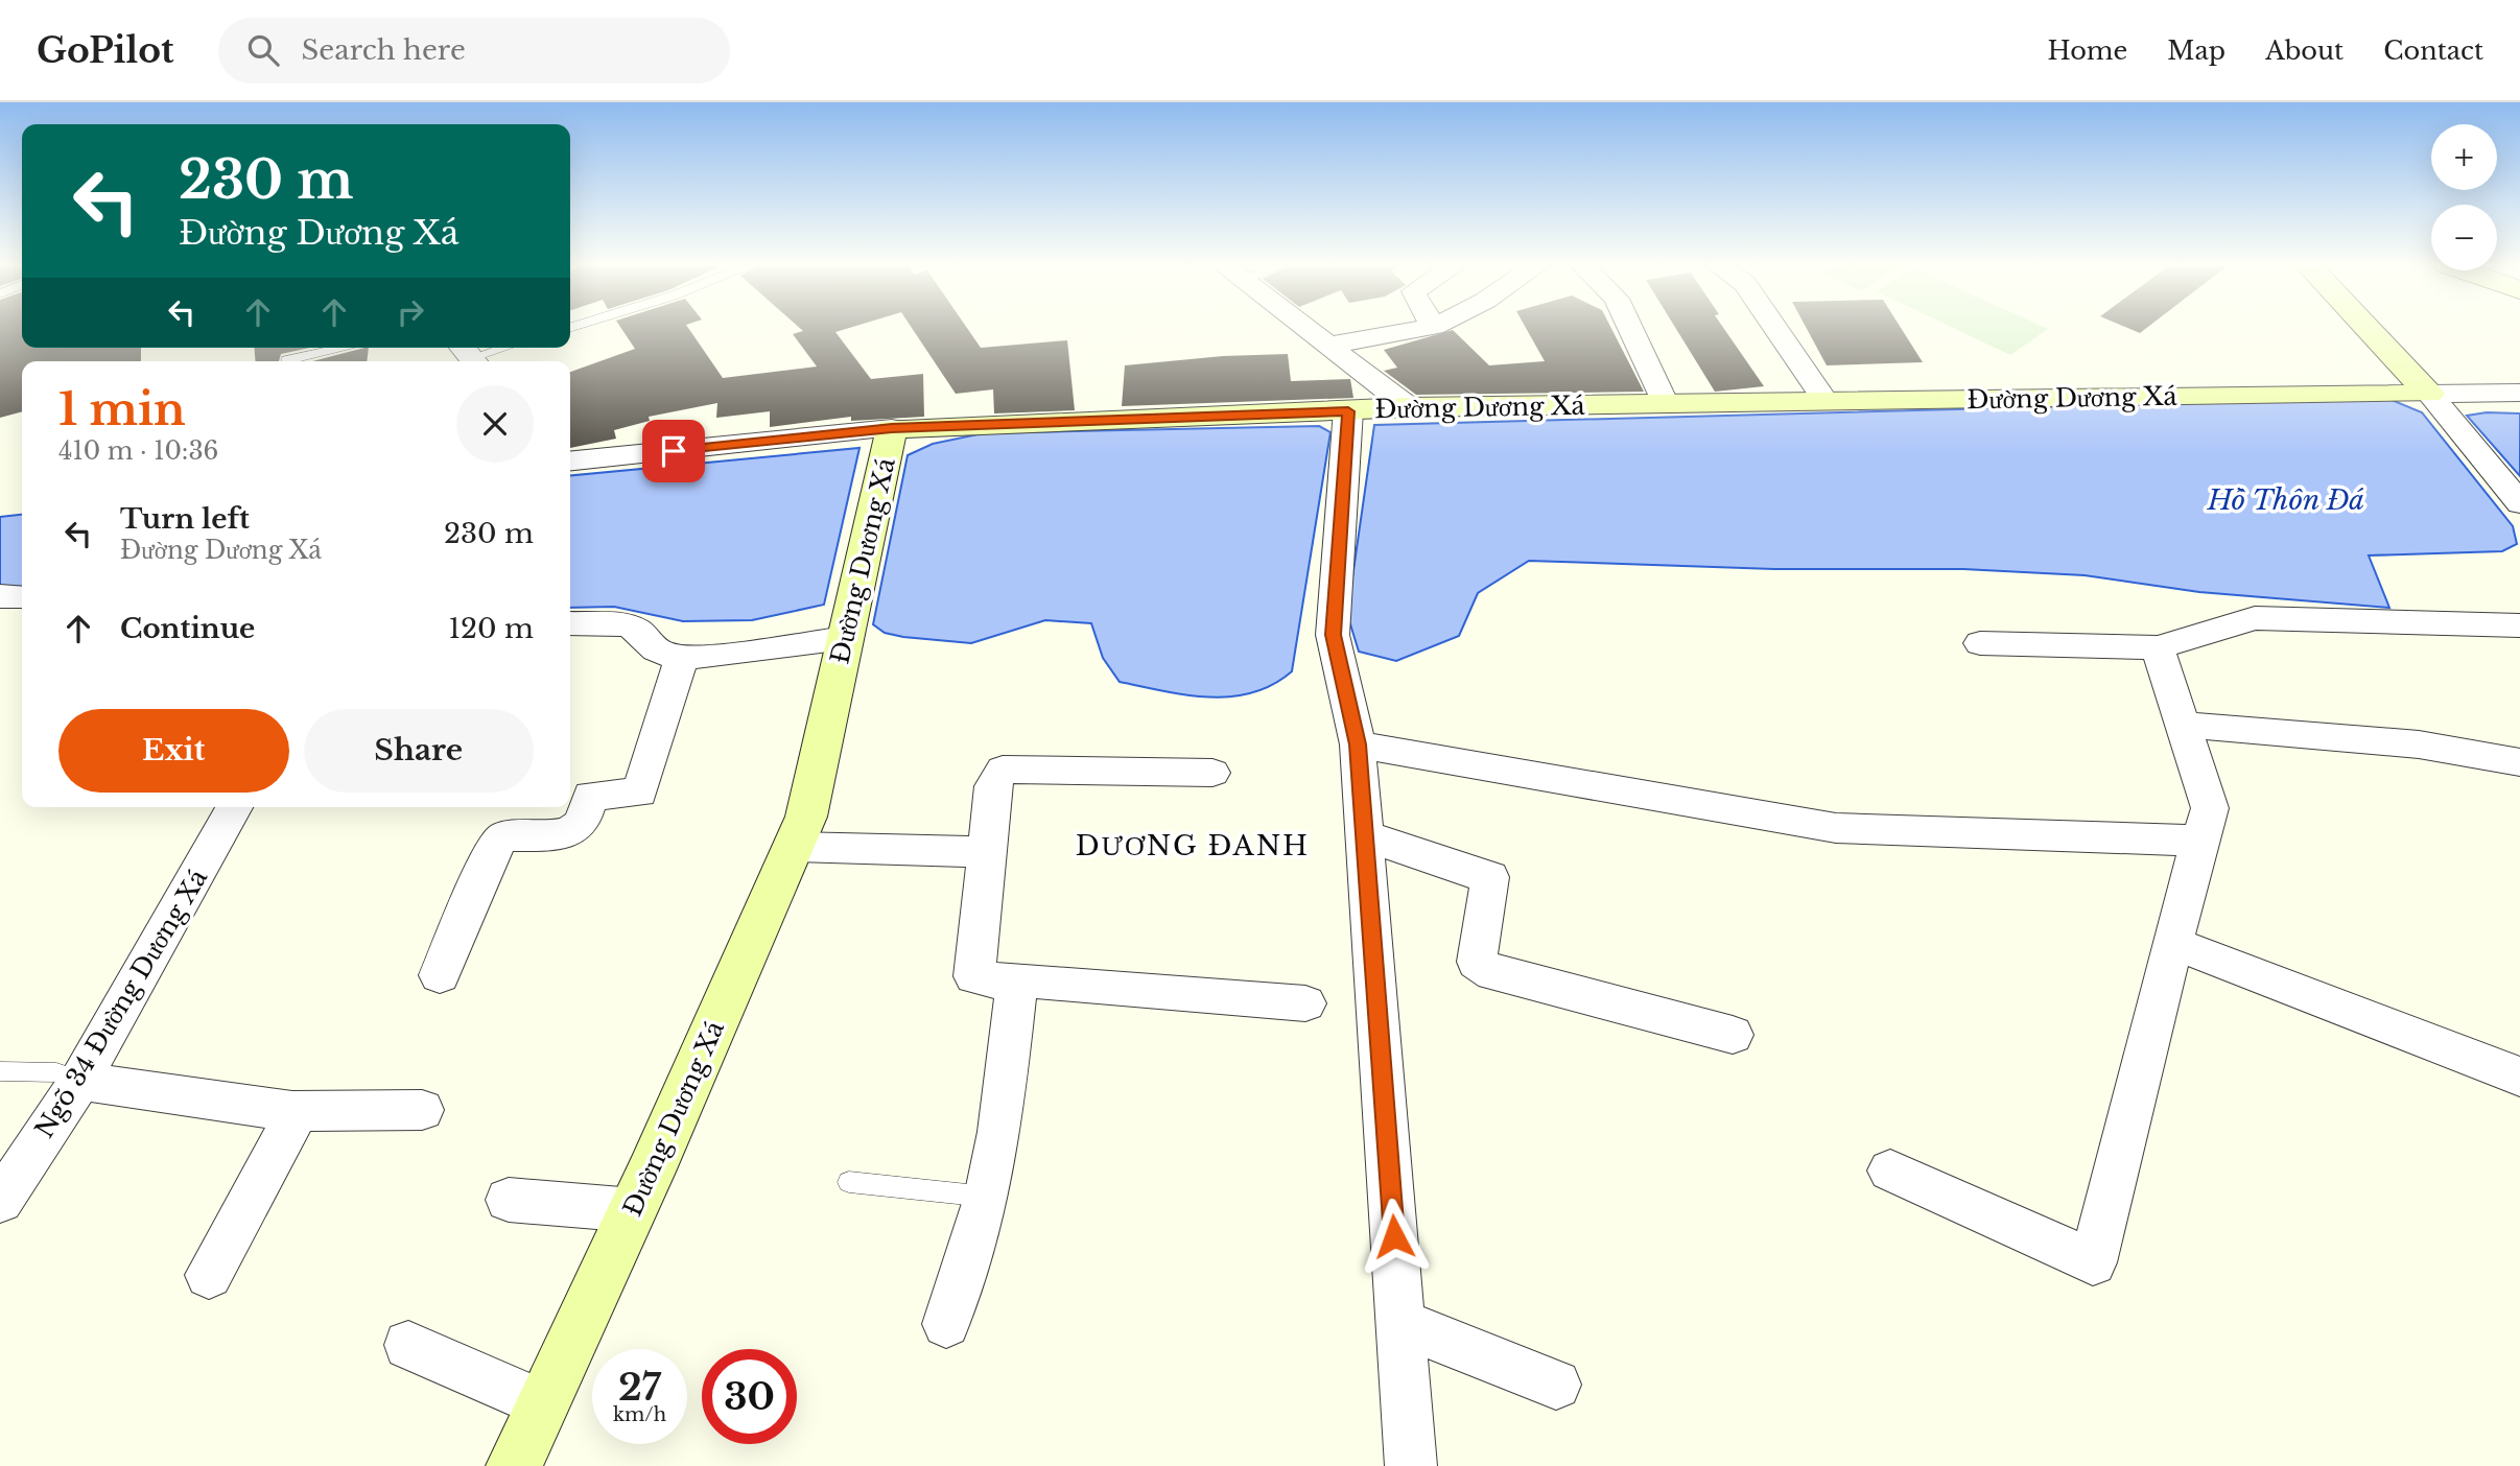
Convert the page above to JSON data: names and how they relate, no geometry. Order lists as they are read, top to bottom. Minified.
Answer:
{"streets":{"street":["Đường Dương Xá","Ngõ 34 Đường Dương Xá"]},"districts":["DƯƠNG ĐANH"],"water":["Hồ Thôn Đá"],"page":{"header":"GoPilot","search":"Search here","nav":["Home","Map","About","Contact"],"map_buttons":["+","−"],"turn":["230 m","Đường Dương Xá"],"heading":["1 min","410 m · 10:36"],"list":[{"name":"Turn left","note":"Đường Dương Xá","value":"230 m"},{"name":"Continue","value":"120 m"}],"buttons":["Exit","Share"],"speed":"27 km/h","limit":"30"}}
